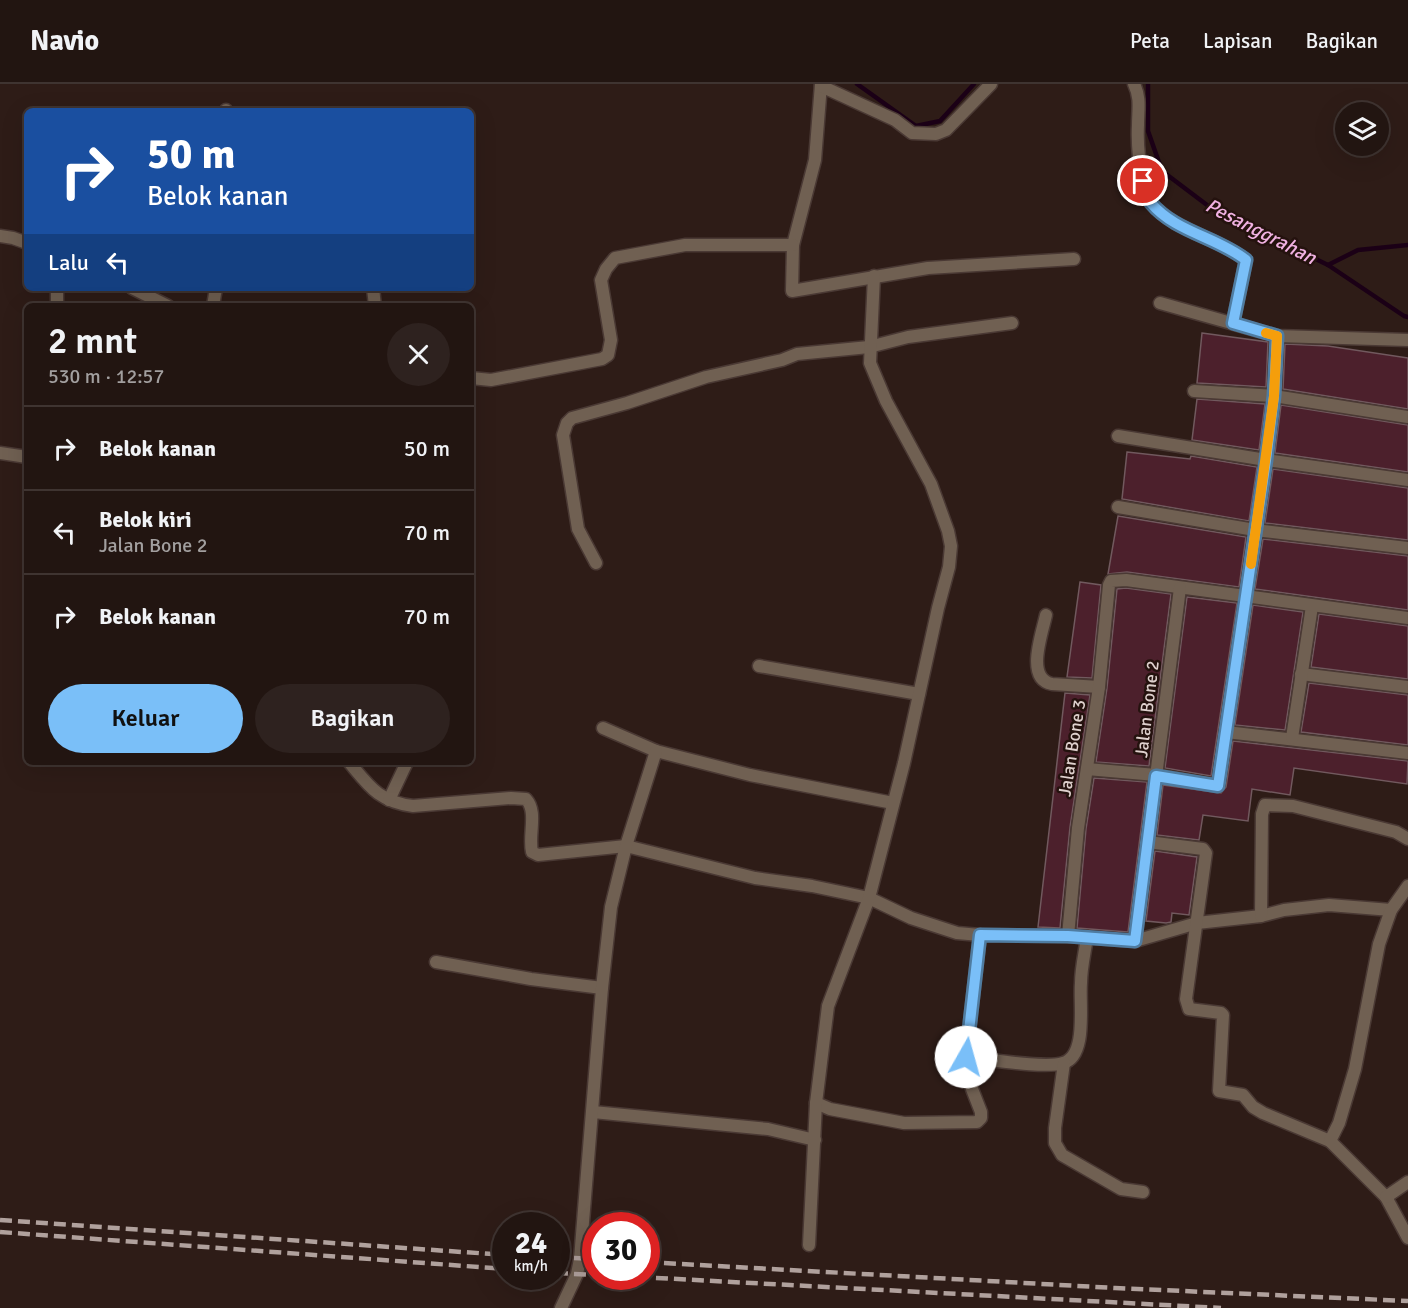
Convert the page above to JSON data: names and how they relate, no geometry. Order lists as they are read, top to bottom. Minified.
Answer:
{"streets":{"street":["Jalan Bone 2","Jalan Bone 3"]},"crossings":[["Jalan Bone 2","Jalan Bone 3"]],"water":["Pesanggrahan"],"page":{"header":"Navio","nav":["Peta","Lapisan","Bagikan"],"turn":["50 m","Belok kanan"],"then":"Lalu","heading":["2 mnt","530 m · 12:57"],"list":[{"name":"Belok kanan","value":"50 m"},{"name":"Belok kiri","note":"Jalan Bone 2","value":"70 m"},{"name":"Belok kanan","value":"70 m"}],"buttons":["Keluar","Bagikan"],"speed":"24 km/h","limit":"30"}}
